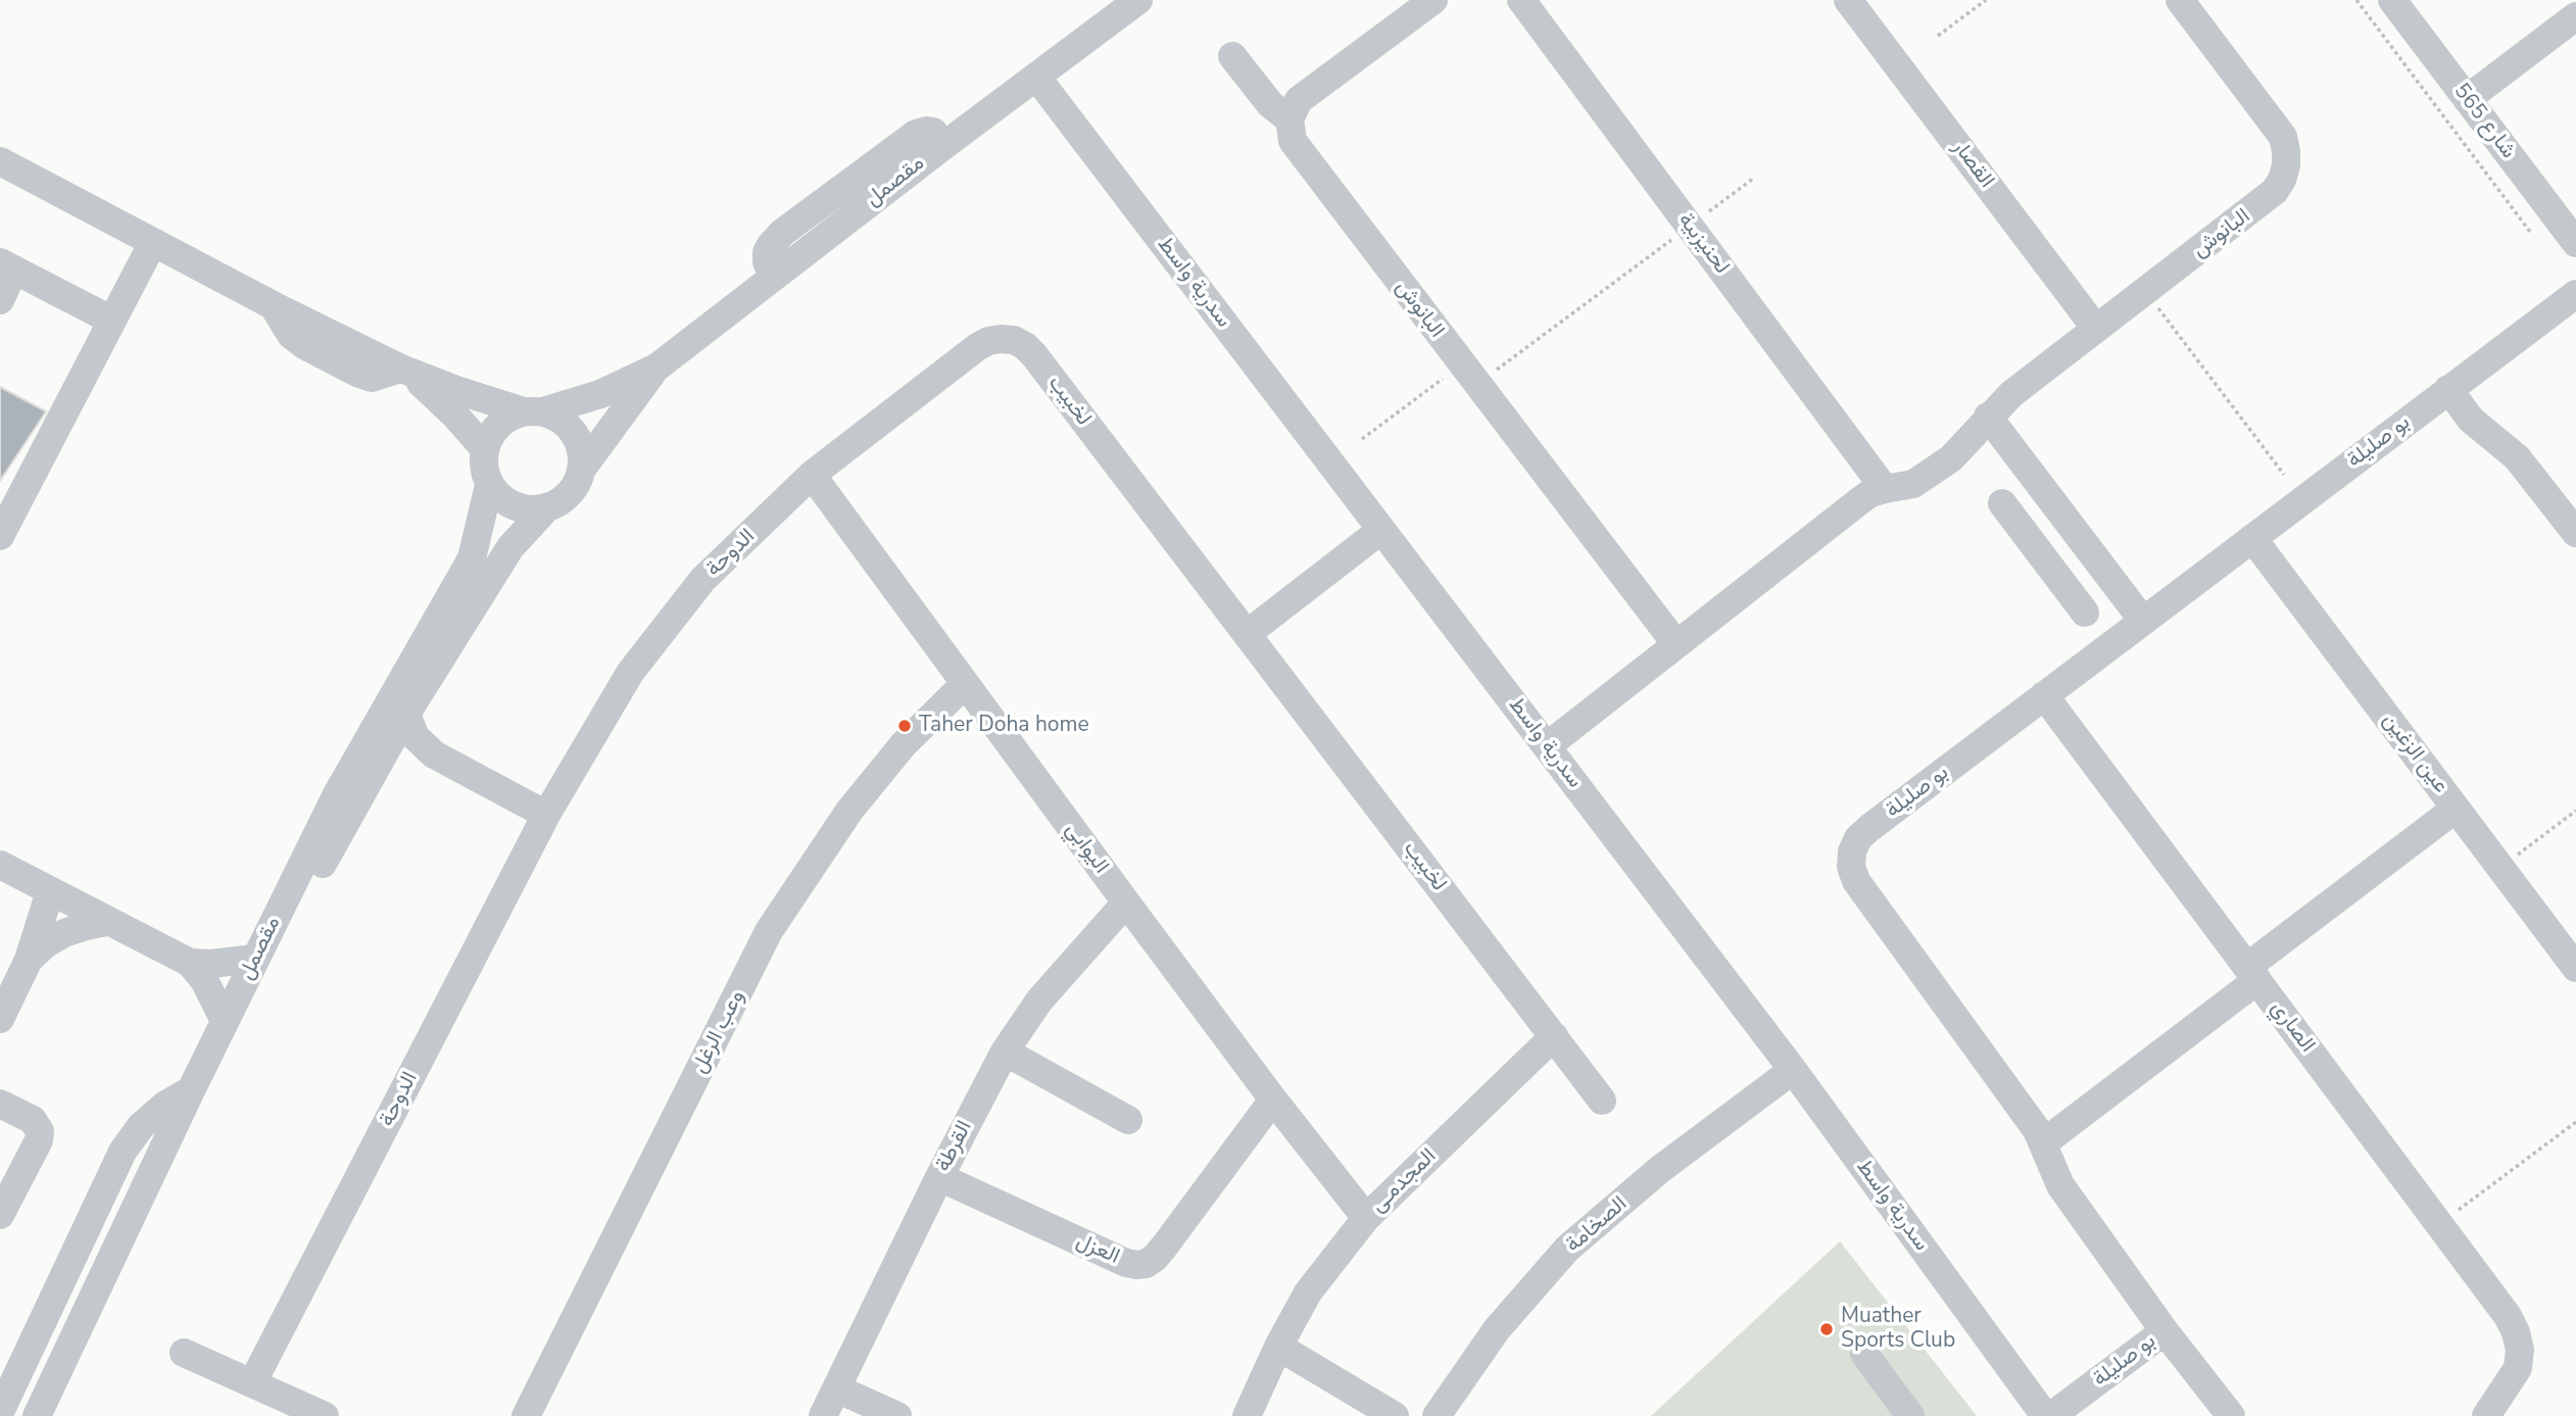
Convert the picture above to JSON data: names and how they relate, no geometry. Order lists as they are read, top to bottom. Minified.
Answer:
{"streets":{"street":["شارع 565","القصار","مقصمل","البانوش","لحنيزبية","سدرية واسط","لخبيب","بو صليلة","الدوحة","عين الزغين","اليوابي","الصاري","وعب الرغل","القرطة","المجدمـى","الصخامة","العزل"]},"crossings":[["القصار","البانوش"],["مقصمل","سدرية واسط"],["البانوش","لحنيزبية"],["البانوش","سدرية واسط"],["سدرية واسط","الصخامة"],["لخبيب","الدوحة"],["لخبيب","المجدمـى"],["بو صليلة","عين الزغين"],["بو صليلة","الصاري"],["الدوحة","اليوابي"],["اليوابي","وعب الرغل"],["اليوابي","القرطة"],["اليوابي","المجدمـى"],["اليوابي","العزل"],["القرطة","العزل"]],"places":["Taher Doha home","Muather Sports Club"]}
